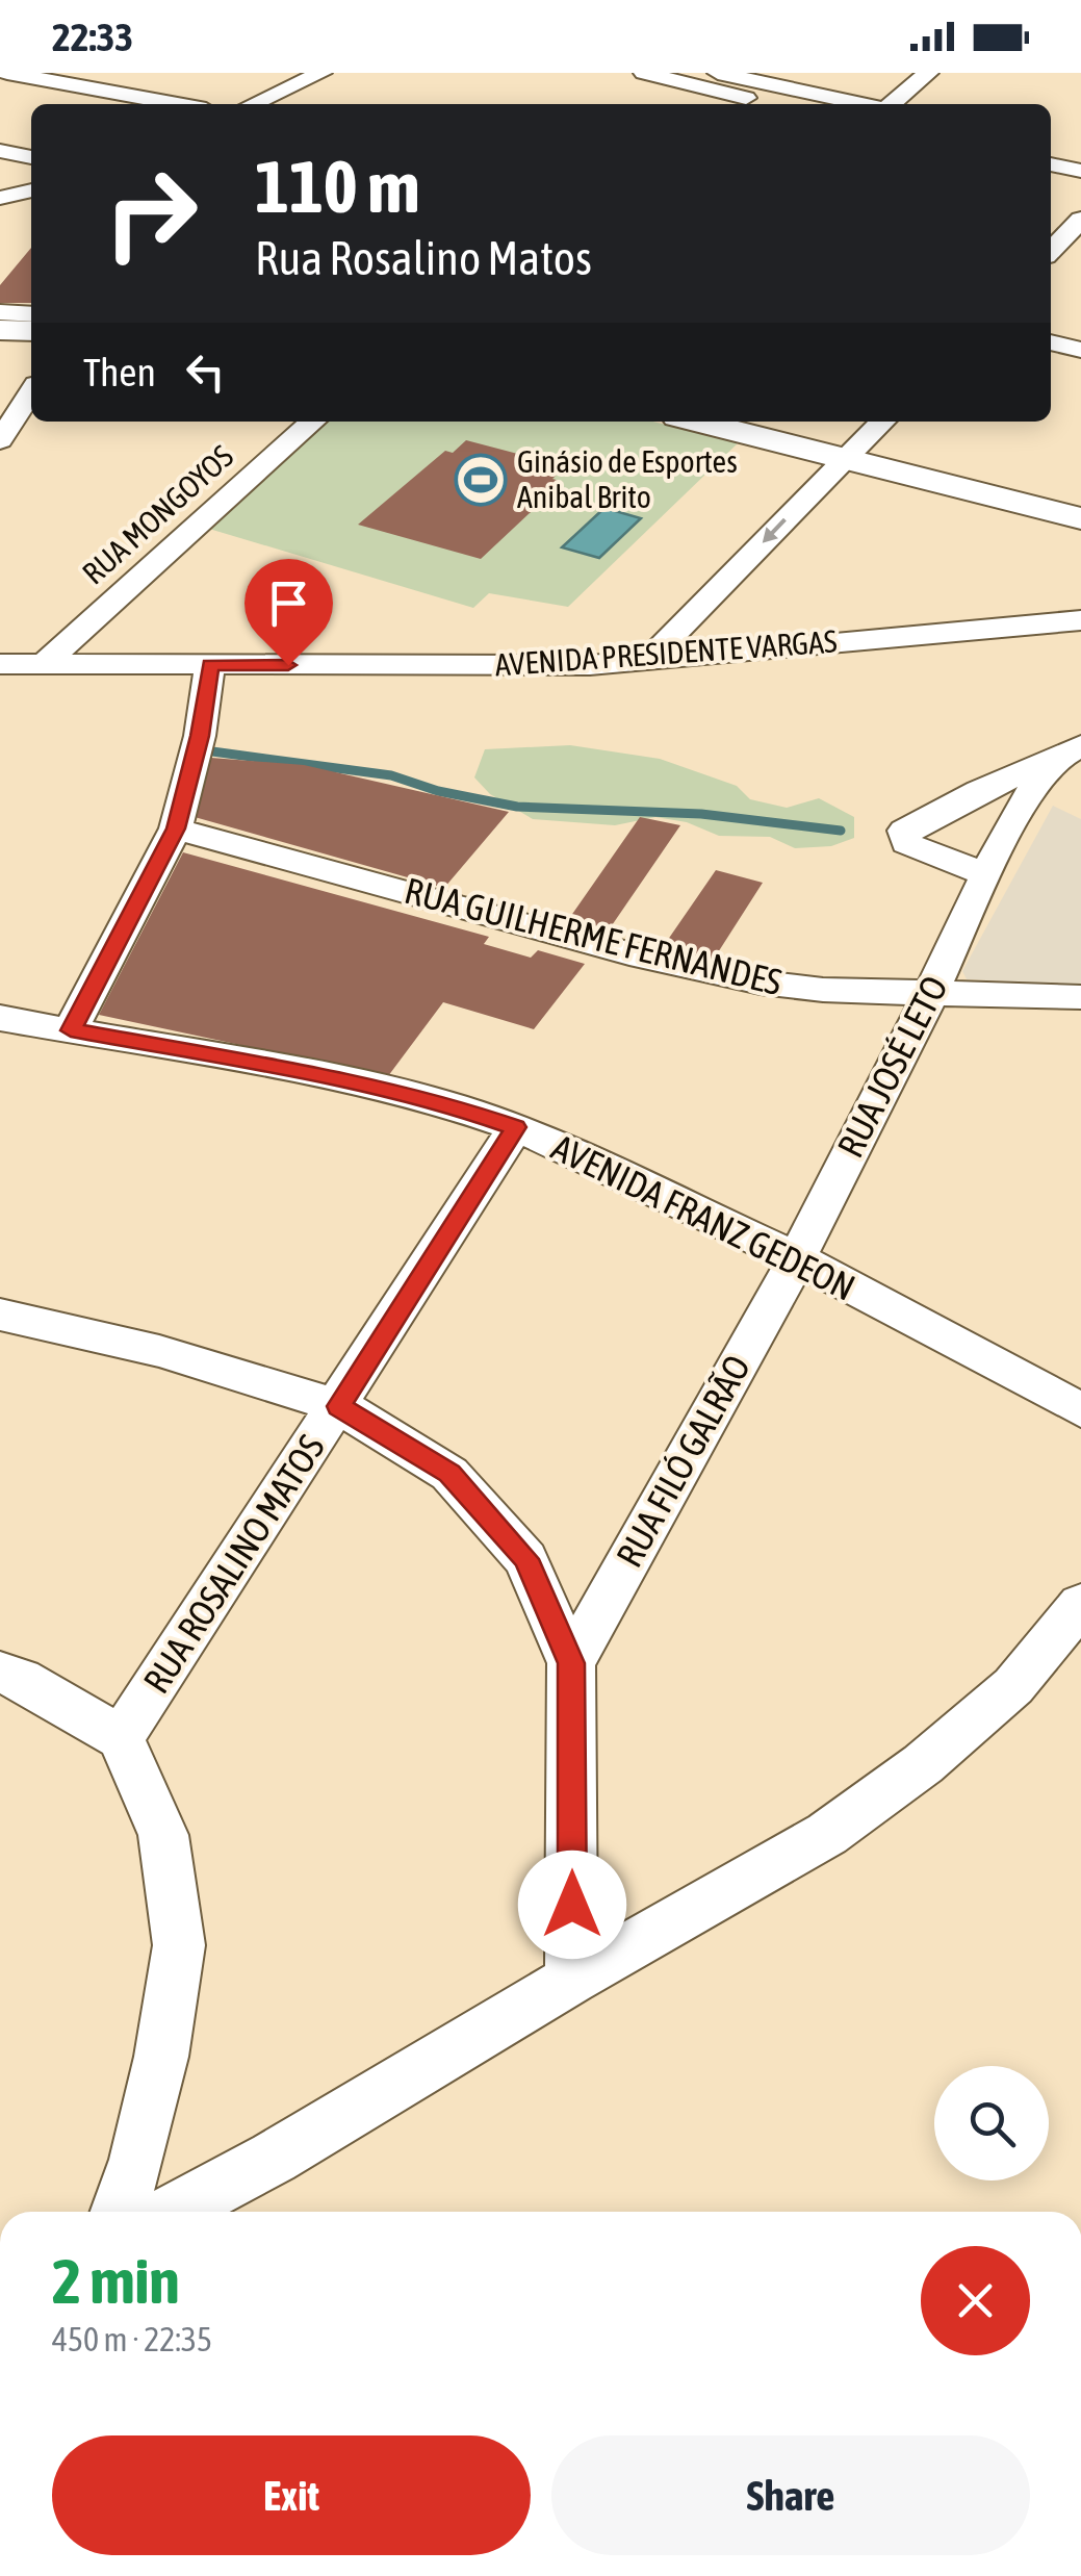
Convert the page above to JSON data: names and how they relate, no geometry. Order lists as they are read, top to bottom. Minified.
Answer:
{"streets":{"street":["RUA MONGOYOS","AVENIDA PRESIDENTE VARGAS","RUA GUILHERME FERNANDES","RUA JOSÉ LETO","AVENIDA FRANZ GEDEON","RUA FILÓ GALRÃO","RUA ROSALINO MATOS"]},"crossings":[["RUA MONGOYOS","AVENIDA PRESIDENTE VARGAS"],["RUA GUILHERME FERNANDES","RUA JOSÉ LETO"],["RUA JOSÉ LETO","AVENIDA FRANZ GEDEON"],["RUA JOSÉ LETO","RUA FILÓ GALRÃO"],["AVENIDA FRANZ GEDEON","RUA FILÓ GALRÃO"],["AVENIDA FRANZ GEDEON","RUA ROSALINO MATOS"]],"places":{"sports":["Ginásio de Esportes Anibal Brito"]},"page":{"status":"22:33","turn":["110 m","Rua Rosalino Matos"],"then":"Then","heading":["2 min","450 m · 22:35"],"buttons":["Exit","Share"]}}
